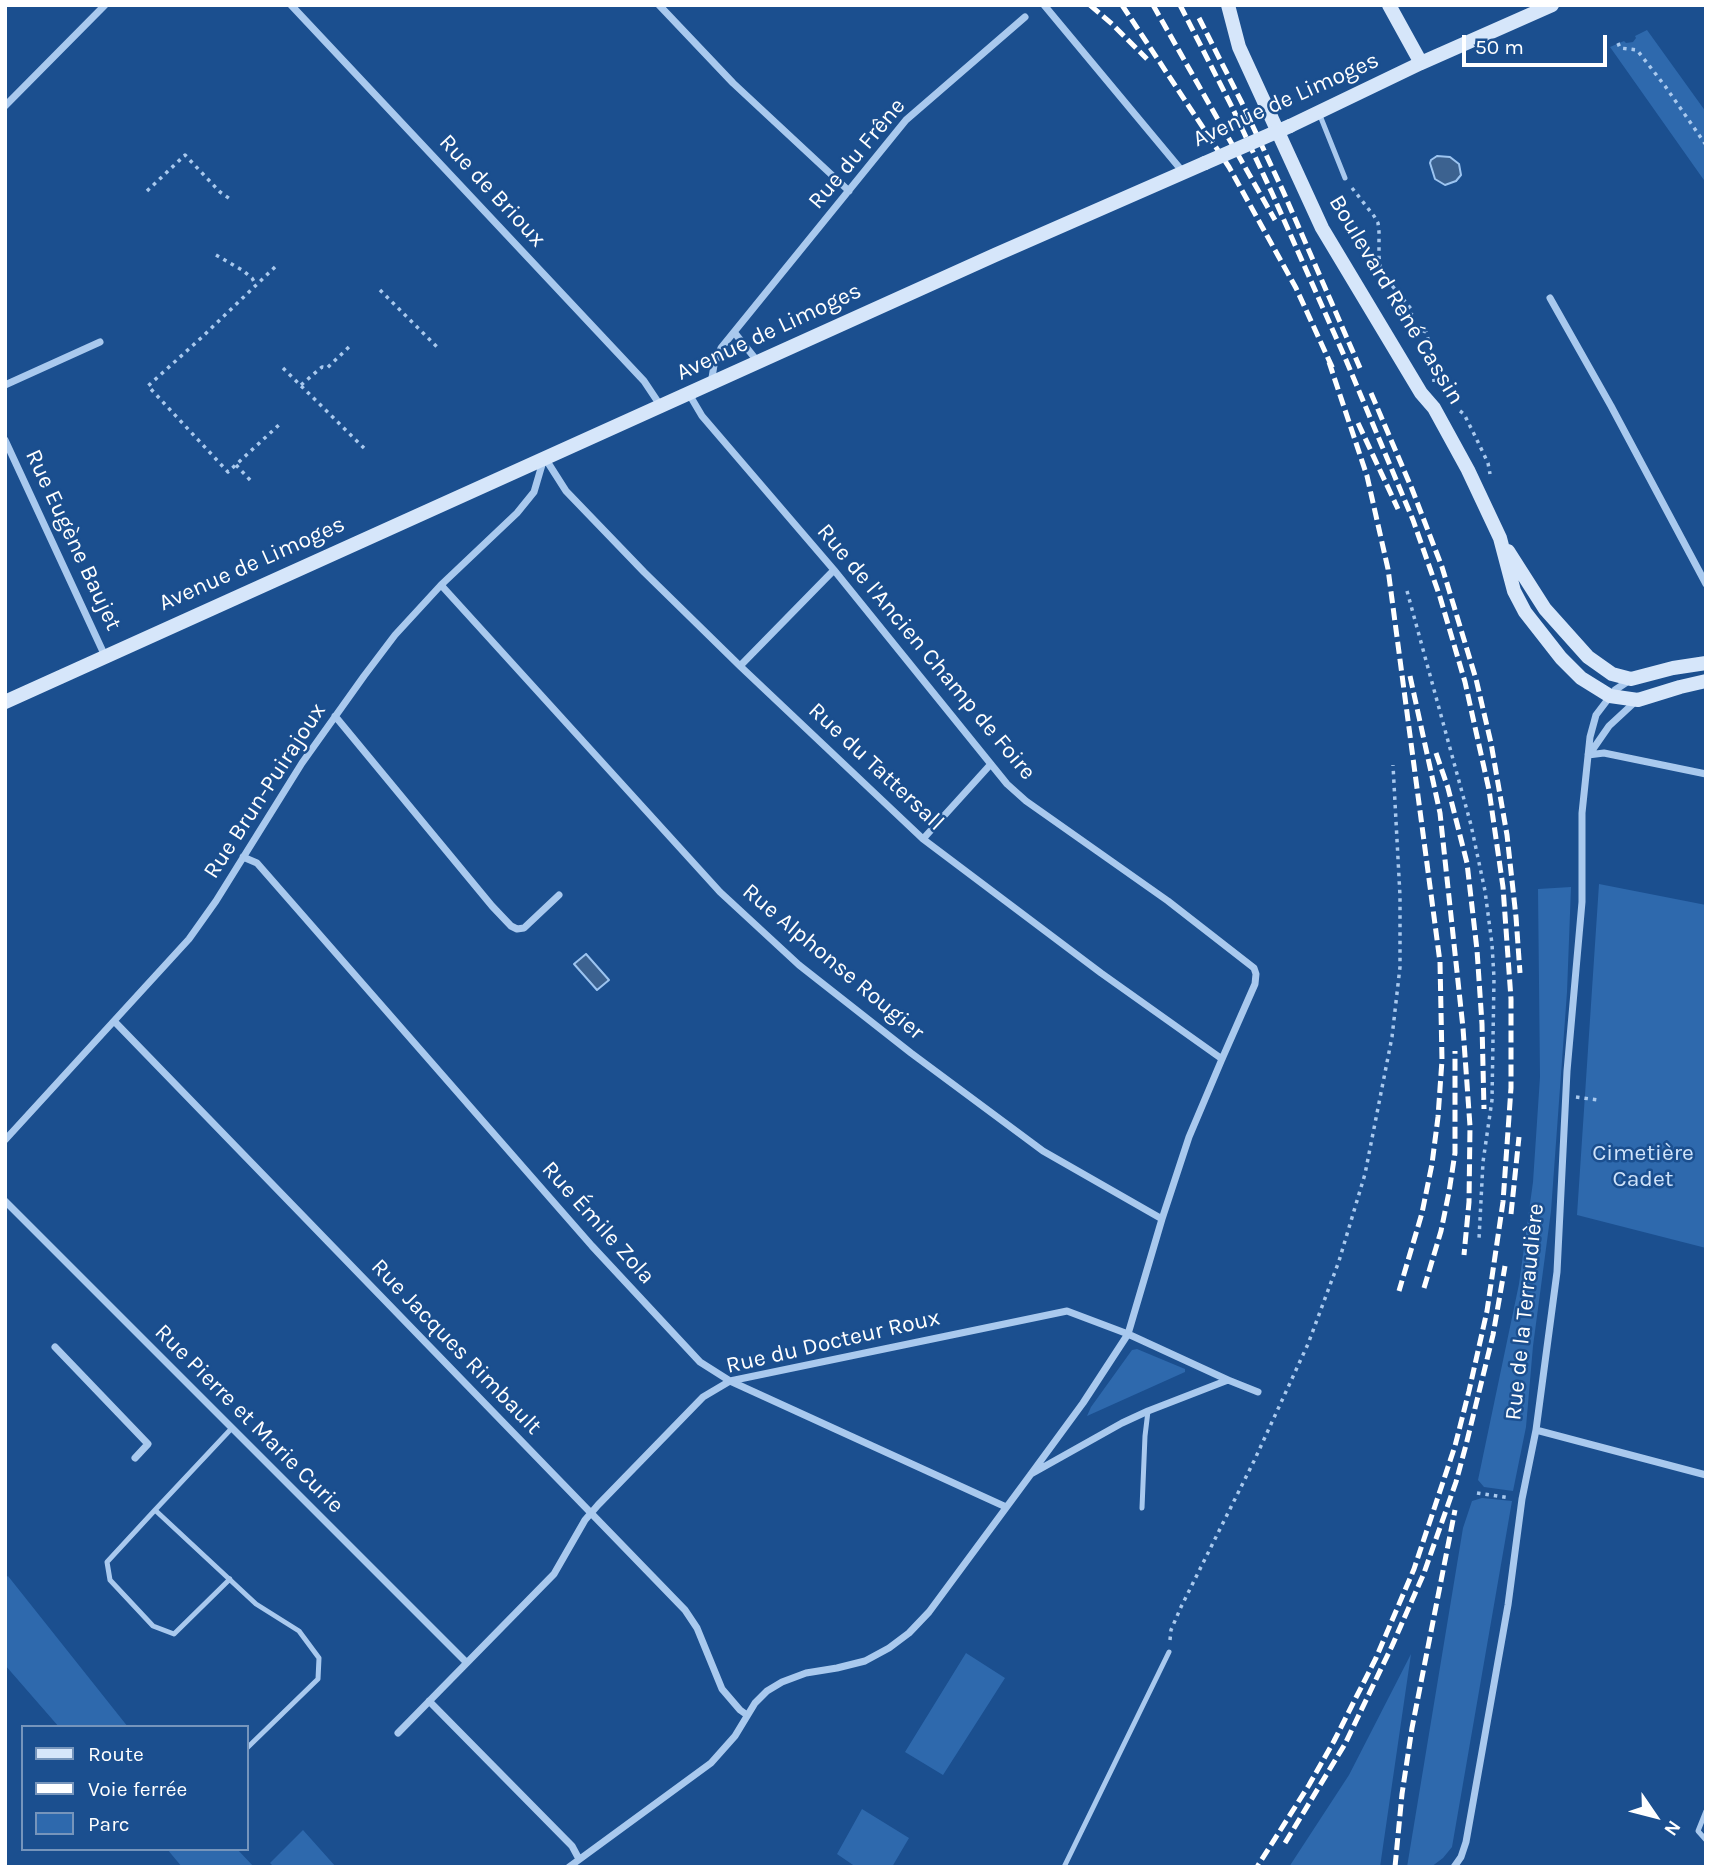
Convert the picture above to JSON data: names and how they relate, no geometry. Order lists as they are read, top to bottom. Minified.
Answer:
{"streets":{"main road":["Avenue de Limoges","Boulevard René Cassin","Rue de la Terraudière"],"street":["Rue du Frêne","Rue de Brioux","Rue Eugène Baujet","Rue de l'Ancien Champ de Foire","Rue du Tattersall","Rue Brun-Puirajoux","Rue Alphonse Rougier","Rue Émile Zola","Rue du Docteur Roux","Rue Jacques Rimbault","Rue Pierre et Marie Curie"]},"crossings":[["Avenue de Limoges","Rue du Frêne"],["Avenue de Limoges","Rue de Brioux"],["Avenue de Limoges","Rue Eugène Baujet"],["Avenue de Limoges","Rue de l'Ancien Champ de Foire"],["Avenue de Limoges","Rue du Tattersall"],["Avenue de Limoges","Rue Brun-Puirajoux"],["Boulevard René Cassin","Rue de la Terraudière"],["Rue de l'Ancien Champ de Foire","Rue du Tattersall"],["Rue de l'Ancien Champ de Foire","Rue Alphonse Rougier"],["Rue de l'Ancien Champ de Foire","Rue Émile Zola"],["Rue de l'Ancien Champ de Foire","Rue du Docteur Roux"],["Rue de l'Ancien Champ de Foire","Rue Jacques Rimbault"],["Rue du Tattersall","Rue Brun-Puirajoux"],["Rue Brun-Puirajoux","Rue Alphonse Rougier"],["Rue Brun-Puirajoux","Rue Émile Zola"],["Rue Brun-Puirajoux","Rue Jacques Rimbault"],["Rue Émile Zola","Rue du Docteur Roux"],["Rue du Docteur Roux","Rue Jacques Rimbault"],["Rue du Docteur Roux","Rue Pierre et Marie Curie"]],"parks":["Cimetière Cadet"],"legend":["Route","Voie ferrée","Parc"],"scale_bar":"50 m","north":"bottom right"}
